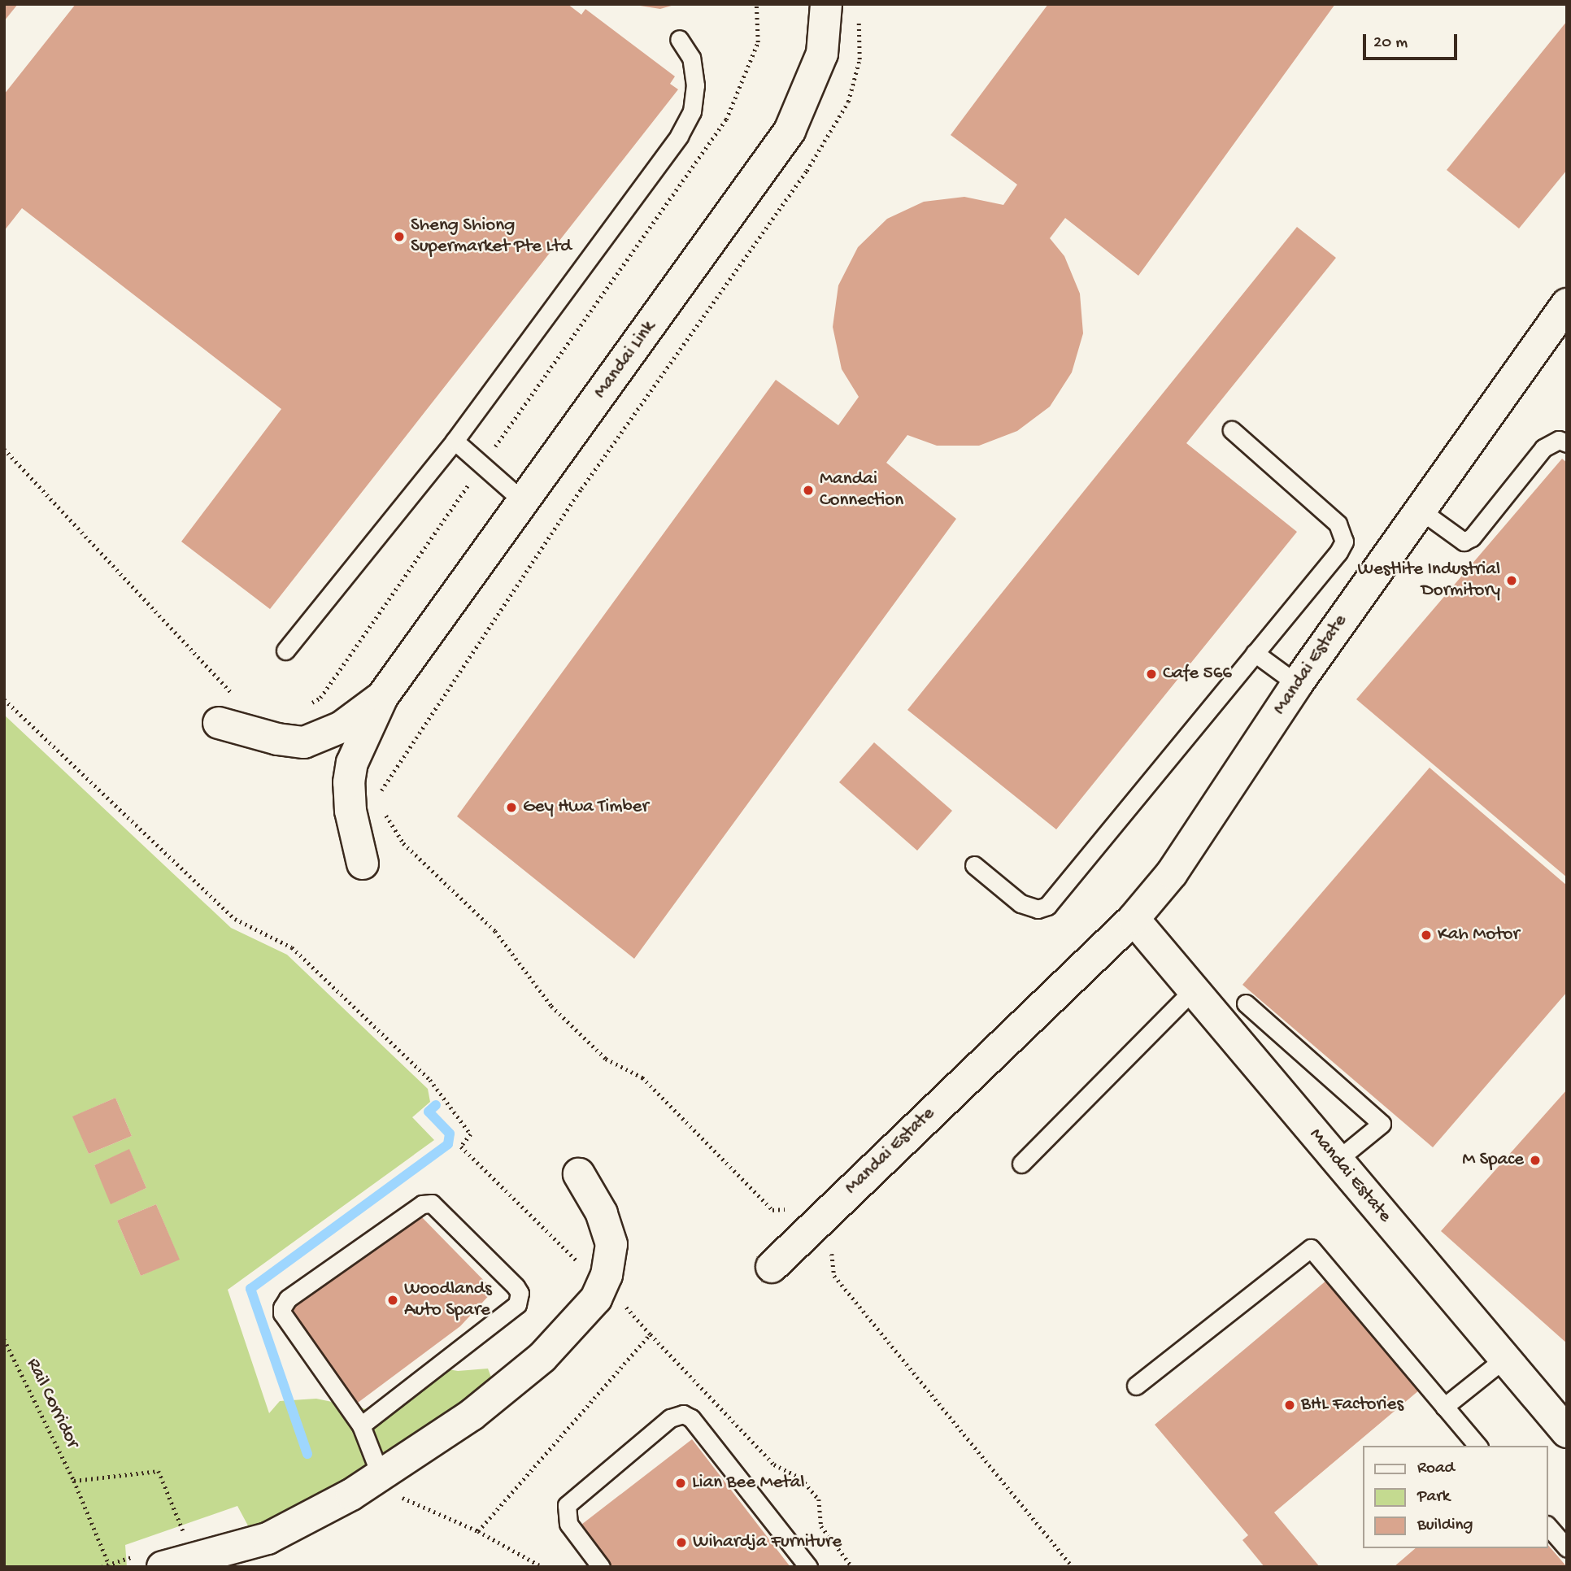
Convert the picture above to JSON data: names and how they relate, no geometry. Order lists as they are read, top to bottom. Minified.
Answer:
{"streets":{"street":["Mandai Link","Mandai Estate"],"path":["Rail Corridor"]},"places":["Sheng Shiong Supermarket Pte Ltd","Mandai Connection","Westlite Industrial Dormitory","Cafe 566","Gey Hwa Timber","Kah Motor","M Space","Woodlands Auto Spare","BHL Factories","Lian Bee Metal","Wihardja Furniture"],"legend":["Road","Park","Building"],"scale_bar":"20 m"}
